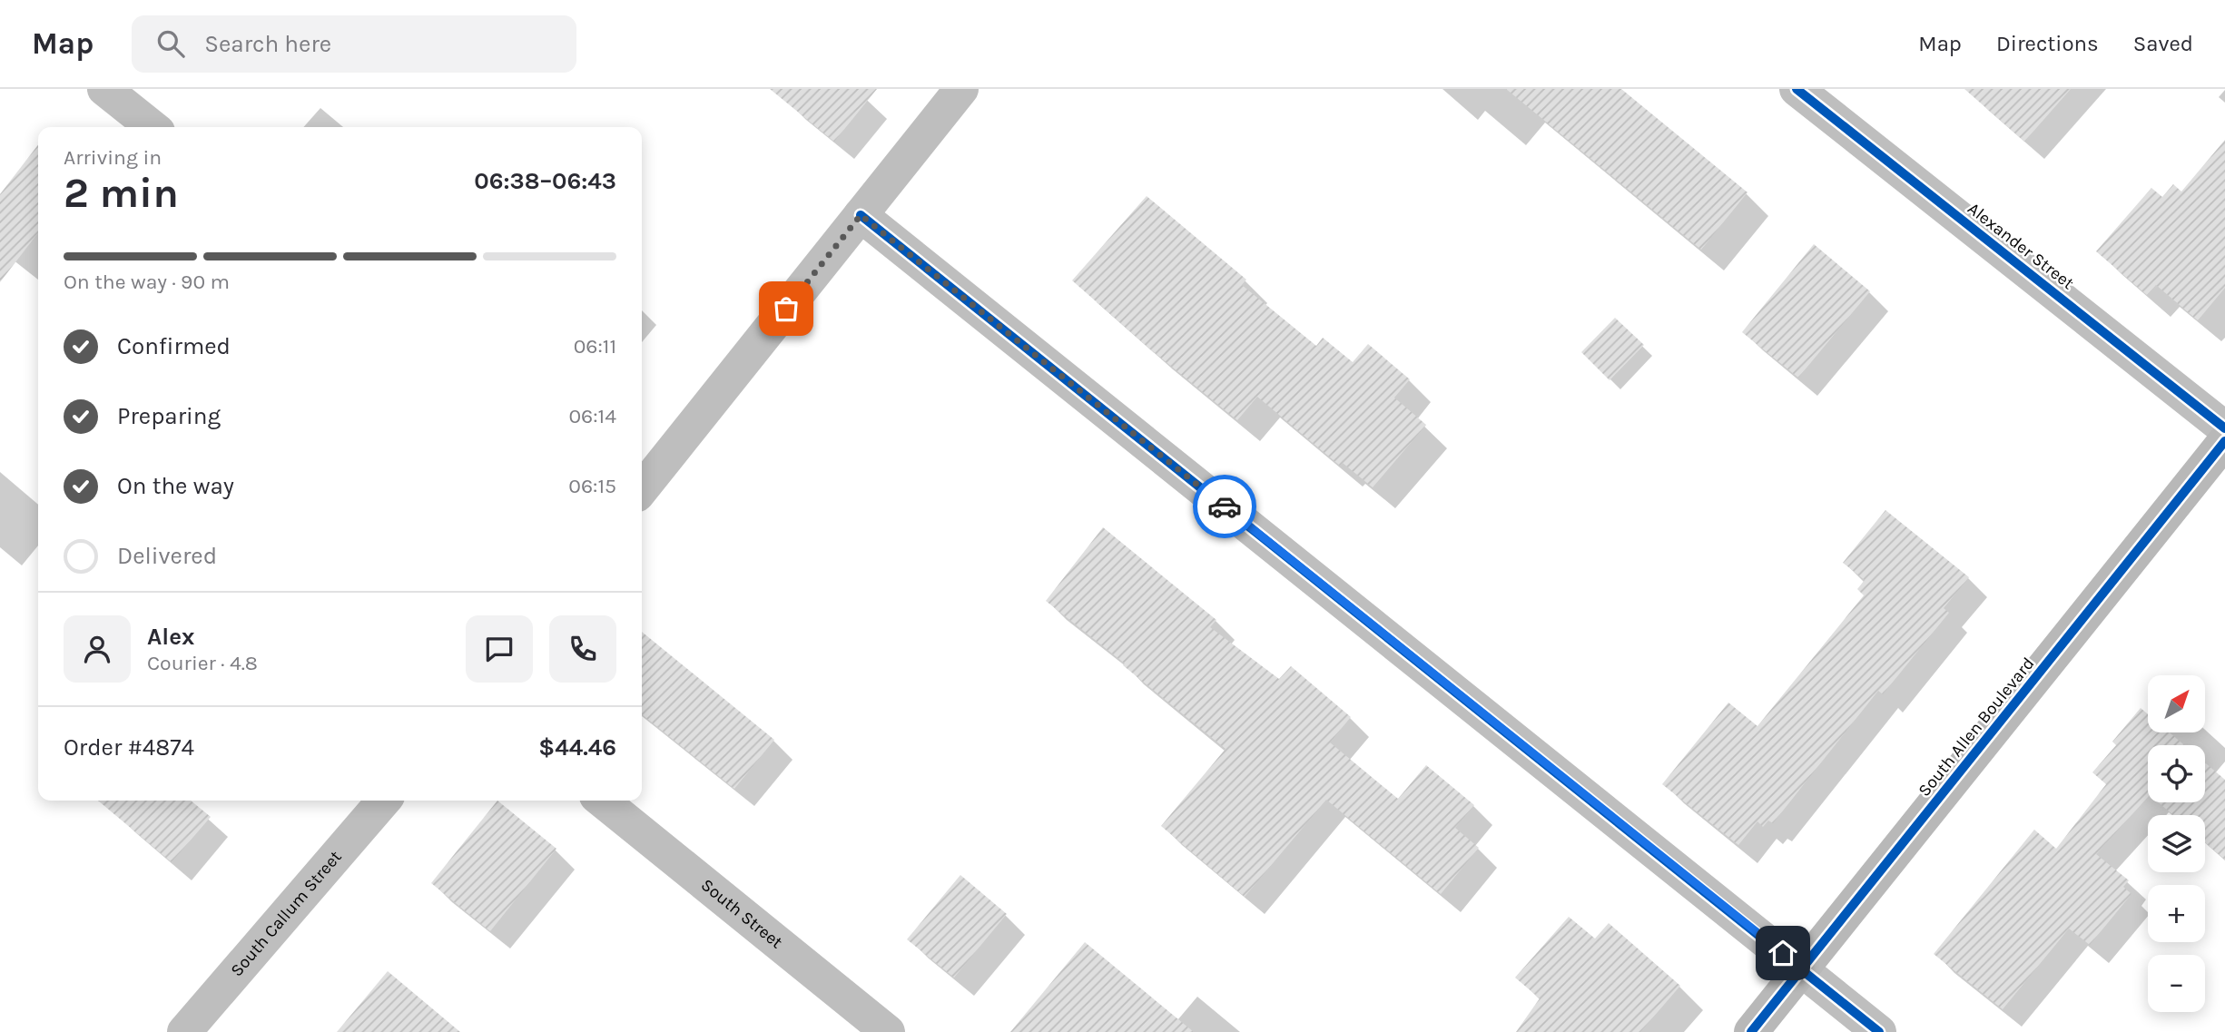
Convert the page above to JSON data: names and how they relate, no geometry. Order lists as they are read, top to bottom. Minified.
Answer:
{"streets":{"street":["Alexander Street","South Allen Boulevard","South Callum Street","South Street"]},"north":"top right","page":{"header":"Map","search":"Search here","nav":["Map","Directions","Saved"],"heading":["2 min","Arriving in","06:38–06:43"],"panel":["Alex","Courier · 4.8","Order #4874","$44.46"],"bar":"On the way · 90 m","list":[["Confirmed","06:11"],["Preparing","06:14"],["On the way","06:15"],"Delivered"],"map_buttons":["+","−"]}}
